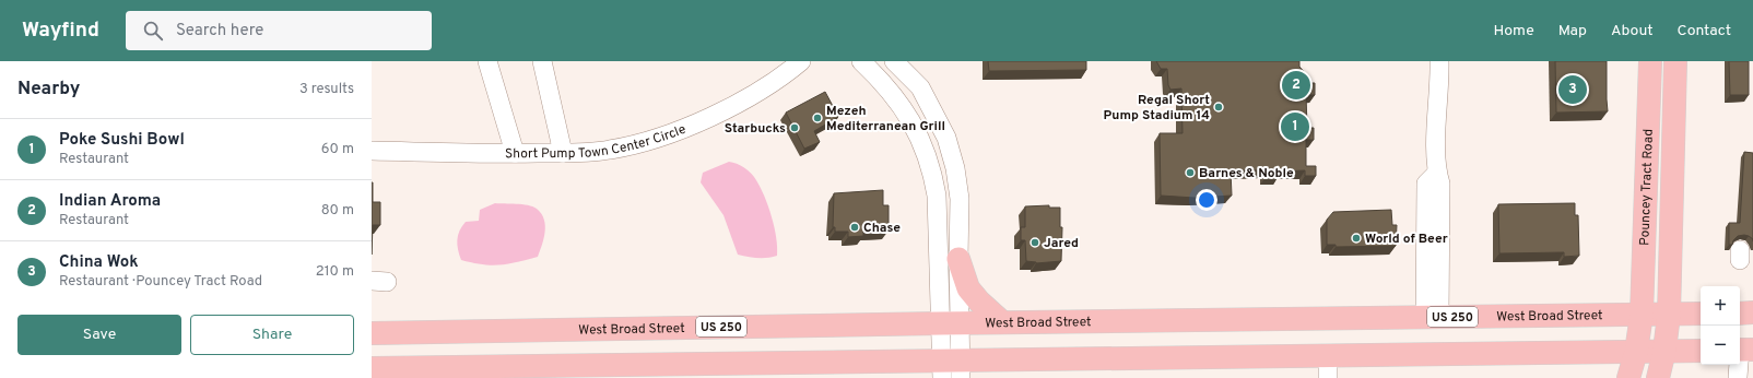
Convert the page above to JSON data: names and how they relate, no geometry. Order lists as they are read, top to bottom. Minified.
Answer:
{"streets":{"main road":["Pouncey Tract Road","West Broad Street","US 250"],"street":["Short Pump Town Center Circle"]},"crossings":[["Pouncey Tract Road","West Broad Street"]],"places":["Regal Short Pump Stadium 14","Mezeh Mediterranean Grill","Starbucks","Barnes & Noble","Chase","World of Beer","Jared"],"page":{"header":"Wayfind","search":"Search here","nav":["Home","Map","About","Contact"],"heading":["Nearby","3 results"],"pins":["2","3","1"],"list":[{"mark":"1","name":"Poke Sushi Bowl","note":"Restaurant","value":"60 m"},{"mark":"2","name":"Indian Aroma","note":"Restaurant","value":"80 m"},{"mark":"3","name":"China Wok","note":"Restaurant · Pouncey Tract Road","value":"210 m"}],"map_buttons":["+","−"],"buttons":["Save","Share"]}}
